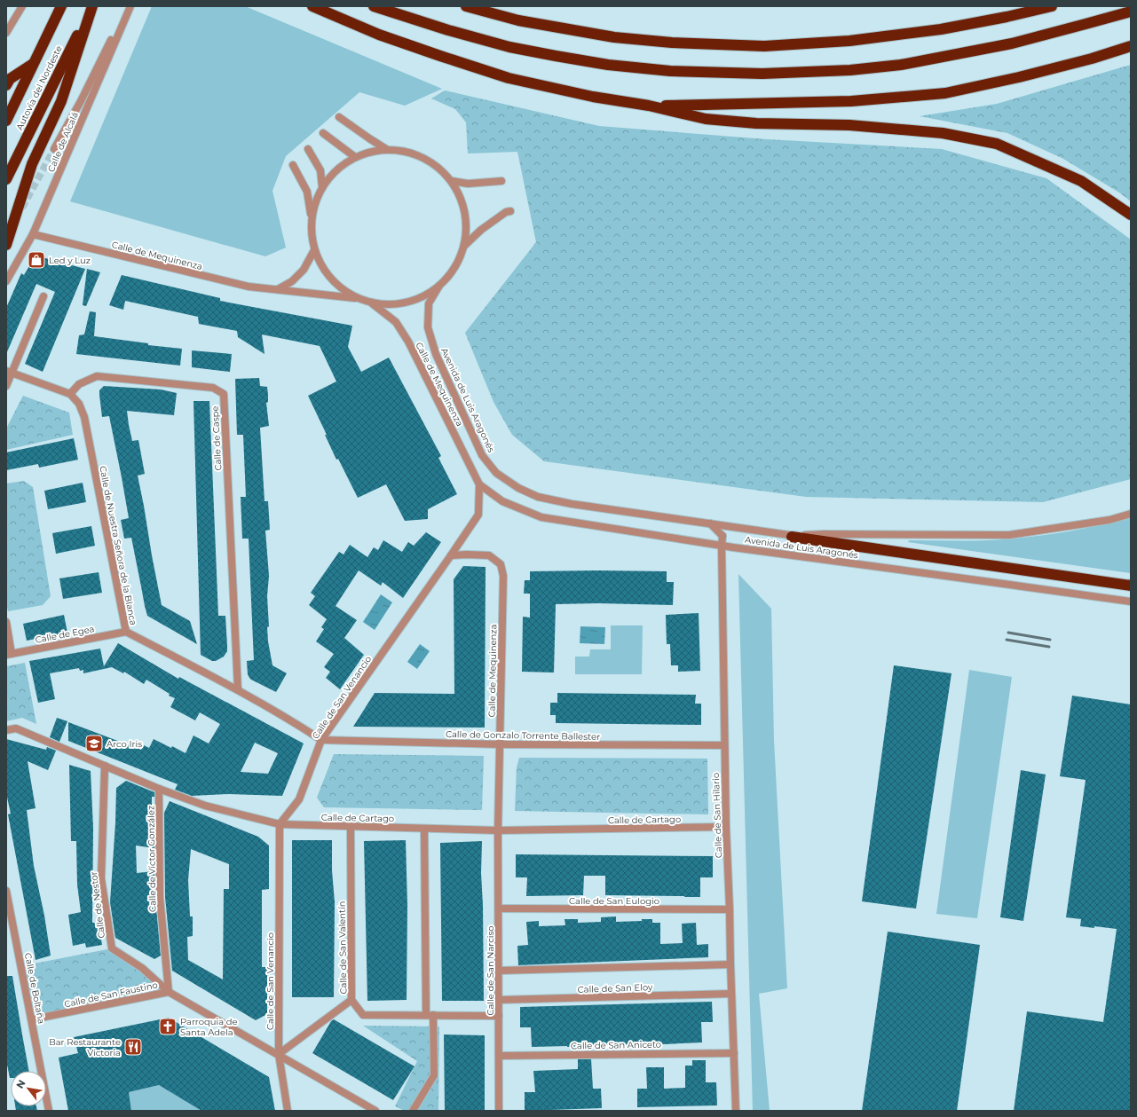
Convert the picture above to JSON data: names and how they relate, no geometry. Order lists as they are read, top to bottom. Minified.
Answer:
{"streets":{"highway":["Autovía del Nordeste"],"street":["Calle de Alcalá","Calle de Mequinenza","Avenida de Luis Aragonés","Calle de Caspe","Calle de Nuestra Señora de la Blanca","Calle de Egea","Calle de San Venancio","Calle de Gonzalo Torrente Ballester","Calle de San Hilario","Calle de Cartago","Calle de Víctor González","Calle de San Eulogio","Calle de Nestor","Calle de San Valentín","Calle de San Narciso","Calle de Boltaña","Calle de San Eloy","Calle de San Faustino","Calle de San Aniceto"]},"crossings":[["Calle de Alcalá","Calle de Mequinenza"],["Calle de Mequinenza","Avenida de Luis Aragonés"],["Calle de Mequinenza","Calle de San Venancio"],["Calle de Mequinenza","Calle de Gonzalo Torrente Ballester"],["Calle de Mequinenza","Calle de Cartago"],["Calle de Mequinenza","Calle de San Narciso"],["Avenida de Luis Aragonés","Calle de San Venancio"],["Avenida de Luis Aragonés","Calle de San Hilario"],["Calle de Caspe","Calle de Nuestra Señora de la Blanca"],["Calle de Nuestra Señora de la Blanca","Calle de Egea"],["Calle de Nuestra Señora de la Blanca","Calle de San Venancio"],["Calle de Nuestra Señora de la Blanca","Calle de Gonzalo Torrente Ballester"],["Calle de San Venancio","Calle de Gonzalo Torrente Ballester"],["Calle de San Venancio","Calle de Cartago"],["Calle de San Venancio","Calle de San Faustino"],["Calle de Gonzalo Torrente Ballester","Calle de San Hilario"],["Calle de San Hilario","Calle de Cartago"],["Calle de San Hilario","Calle de San Eulogio"],["Calle de San Hilario","Calle de San Eloy"],["Calle de San Hilario","Calle de San Aniceto"],["Calle de Cartago","Calle de Víctor González"],["Calle de Cartago","Calle de Nestor"],["Calle de Cartago","Calle de San Valentín"],["Calle de Cartago","Calle de San Narciso"],["Calle de Víctor González","Calle de Nestor"],["Calle de Víctor González","Calle de San Faustino"],["Calle de San Eulogio","Calle de San Narciso"],["Calle de Nestor","Calle de San Faustino"],["Calle de San Valentín","Calle de San Narciso"],["Calle de San Narciso","Calle de San Eloy"],["Calle de San Narciso","Calle de San Aniceto"],["Calle de Boltaña","Calle de San Faustino"]],"places":{"shop":["Led y Luz"],"school or university":["Arco Iris"],"church":["Parroquia de Santa Adela"],"restaurant":["Bar Restaurante Victoria"]},"north":"top left"}
